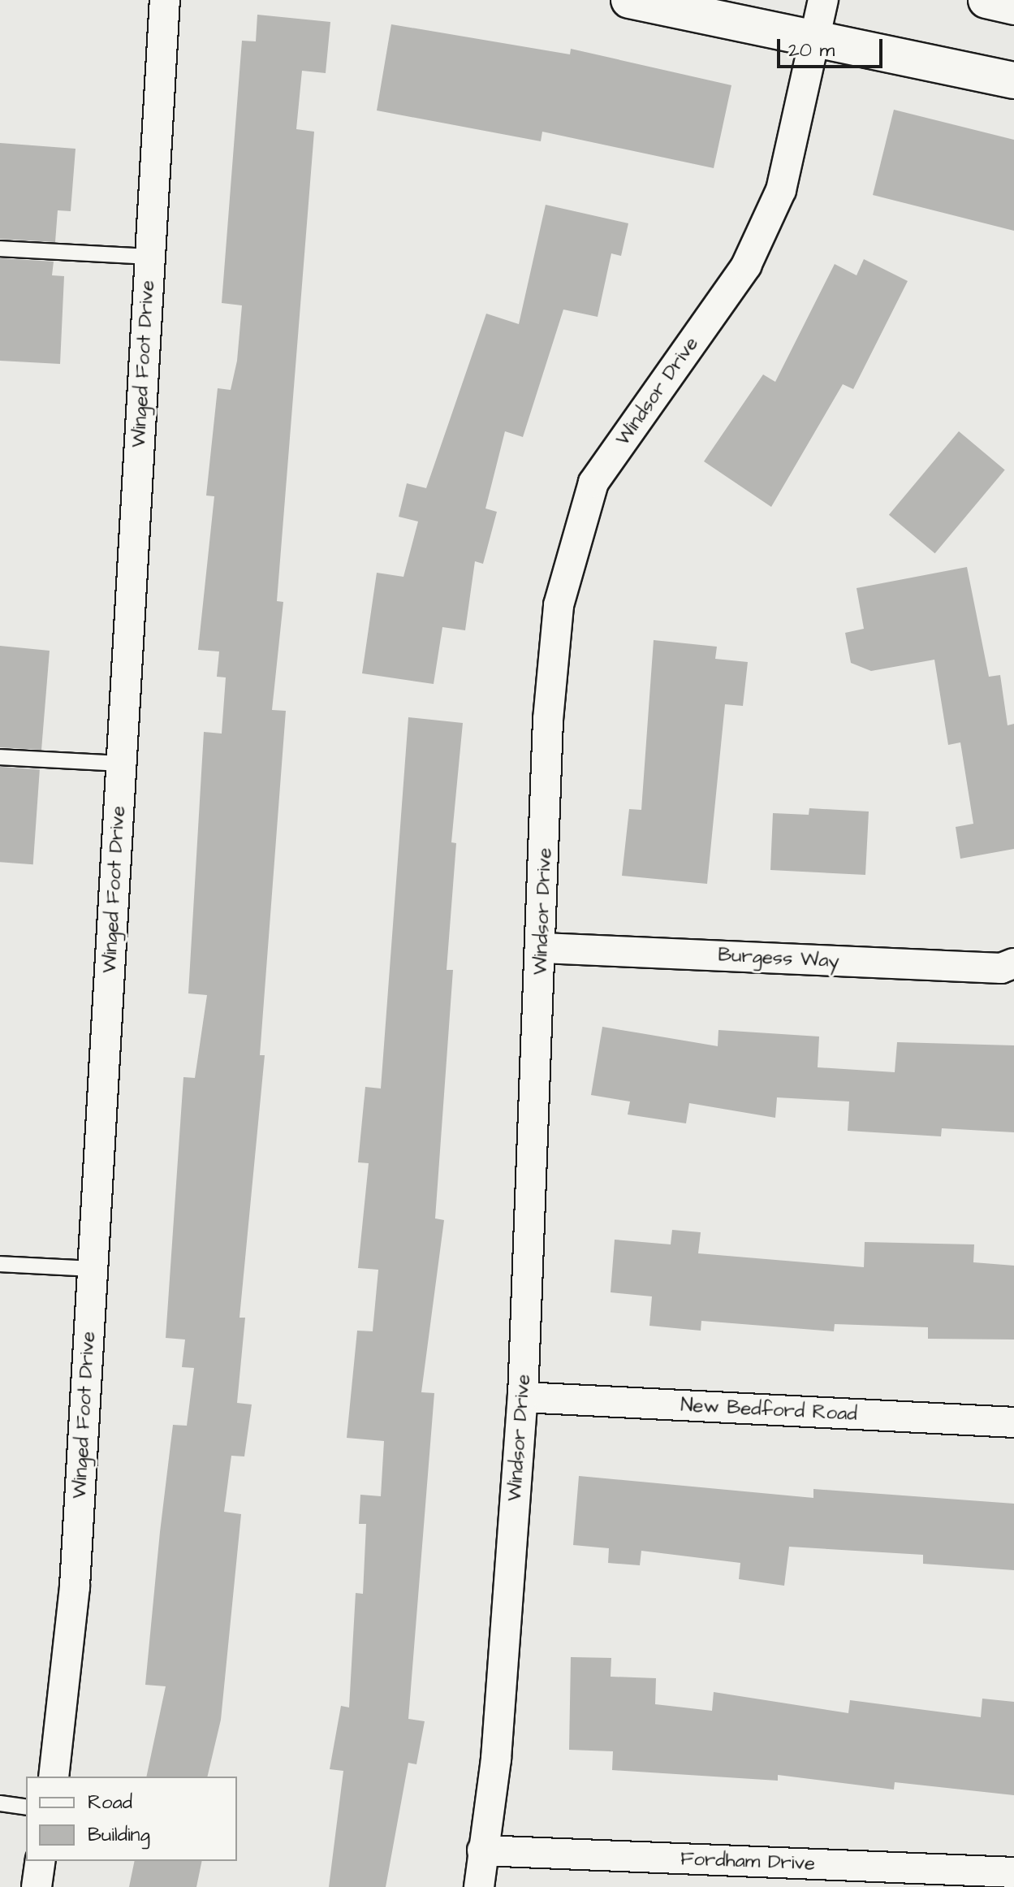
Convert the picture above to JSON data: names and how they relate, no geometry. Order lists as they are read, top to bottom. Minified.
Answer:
{"streets":{"street":["Winged Foot Drive","Windsor Drive","Burgess Way","New Bedford Road","Fordham Drive"]},"crossings":[["Windsor Drive","Burgess Way"],["Windsor Drive","New Bedford Road"],["Windsor Drive","Fordham Drive"]],"legend":["Road","Building"],"scale_bar":"20 m"}
